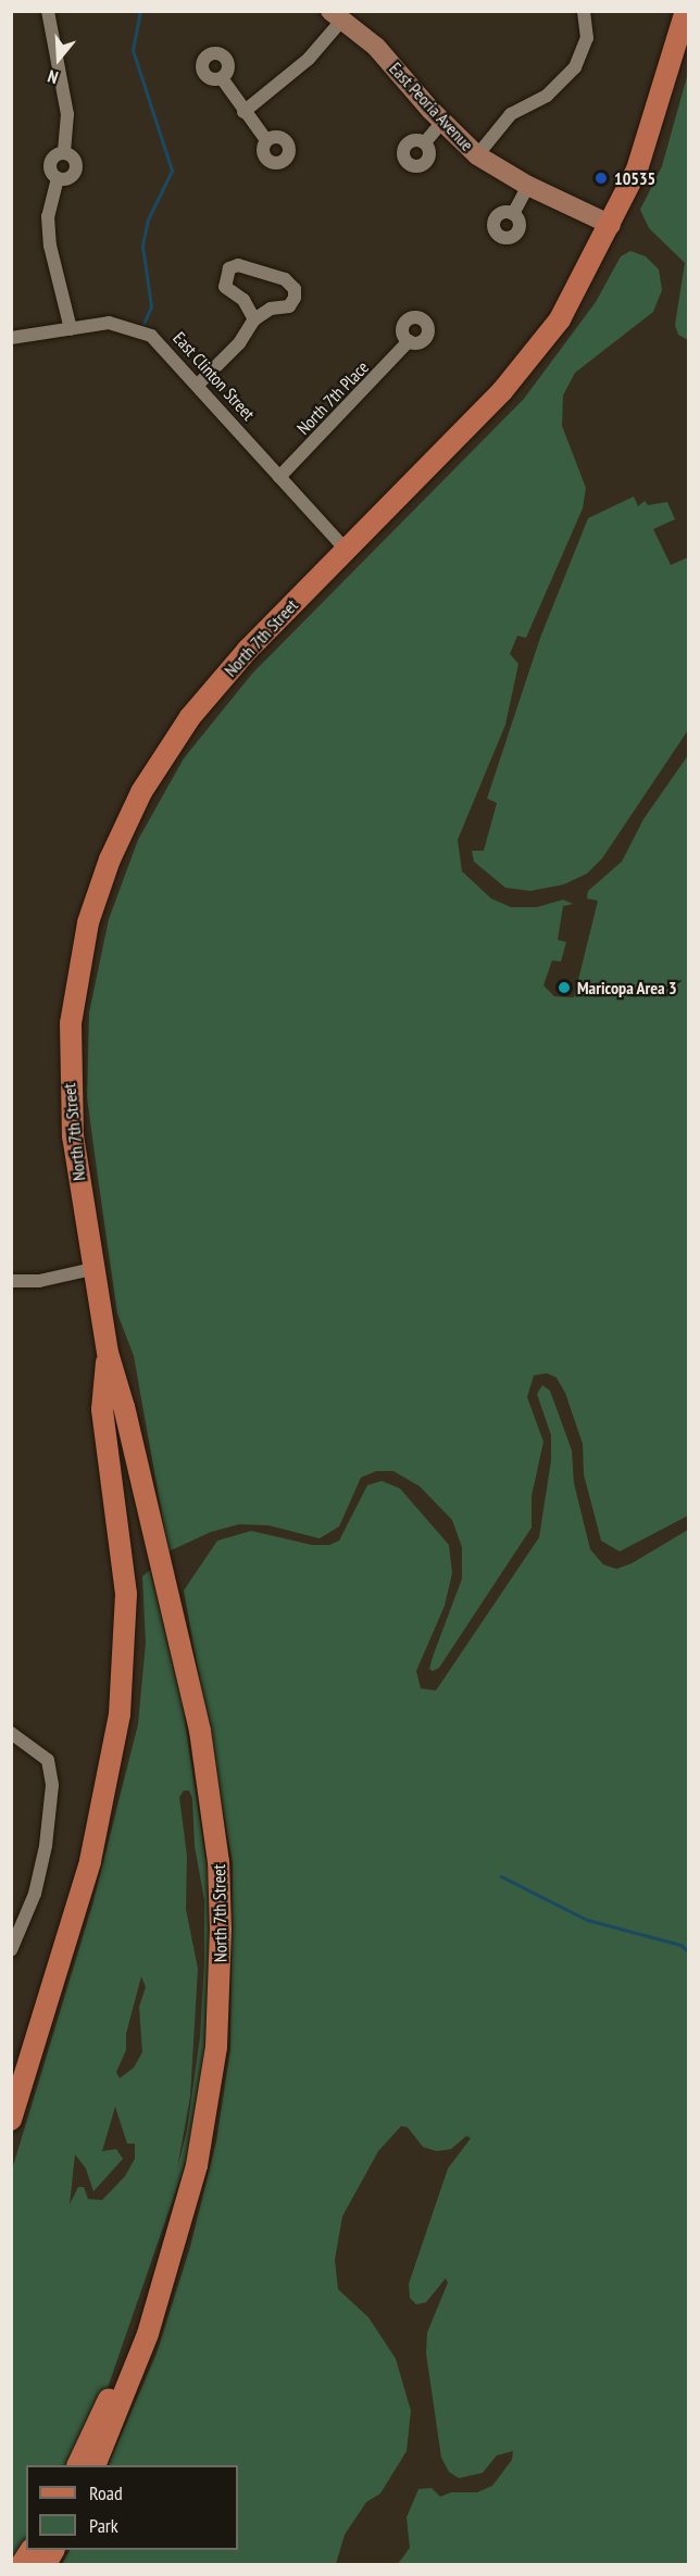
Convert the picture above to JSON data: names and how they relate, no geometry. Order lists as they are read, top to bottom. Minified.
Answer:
{"streets":{"main road":["North 7th Street"],"street":["East Peoria Avenue","East Clinton Street","North 7th Place"]},"crossings":[["East Peoria Avenue","North 7th Street"],["East Clinton Street","North 7th Place"],["East Clinton Street","North 7th Street"]],"places":["10535","Maricopa Area 3"],"legend":["Road","Park"],"north":"bottom"}
